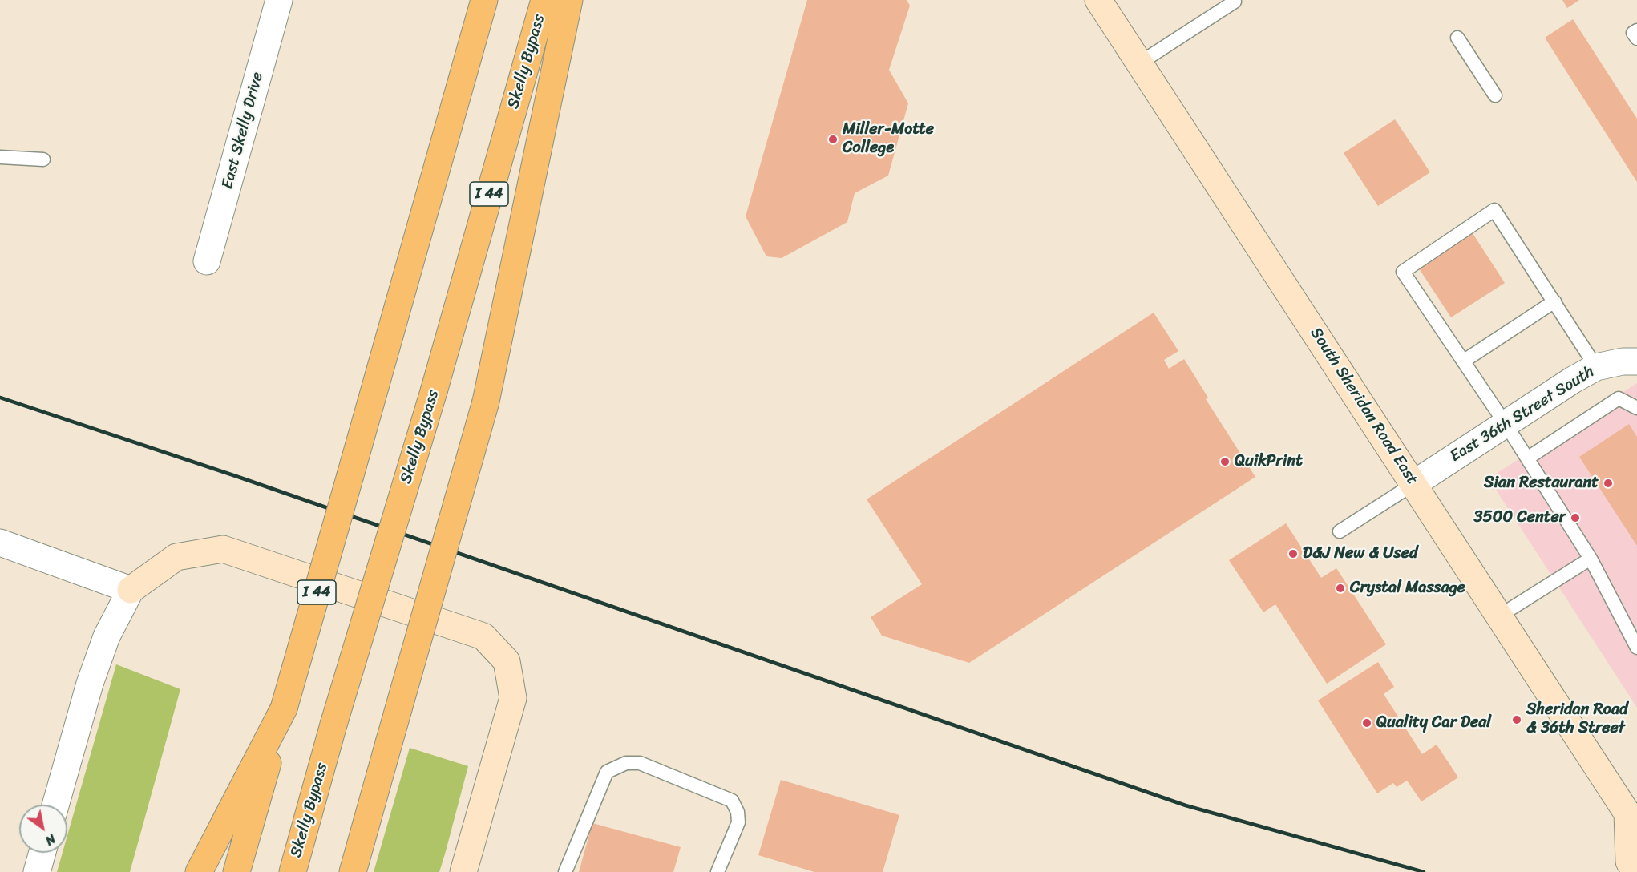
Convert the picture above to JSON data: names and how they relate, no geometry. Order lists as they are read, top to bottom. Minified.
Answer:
{"streets":{"highway":["Skelly Bypass","I 44"],"main road":["South Sheridan Road East"],"street":["East Skelly Drive","East 36th Street South"]},"crossings":[["South Sheridan Road East","East 36th Street South"]],"places":["Miller-Motte College","QuikPrint","Sian Restaurant","3500 Center","D&J New & Used","Crystal Massage","Sheridan Road & 36th Street","Quality Car Deal"],"north":"bottom right"}
